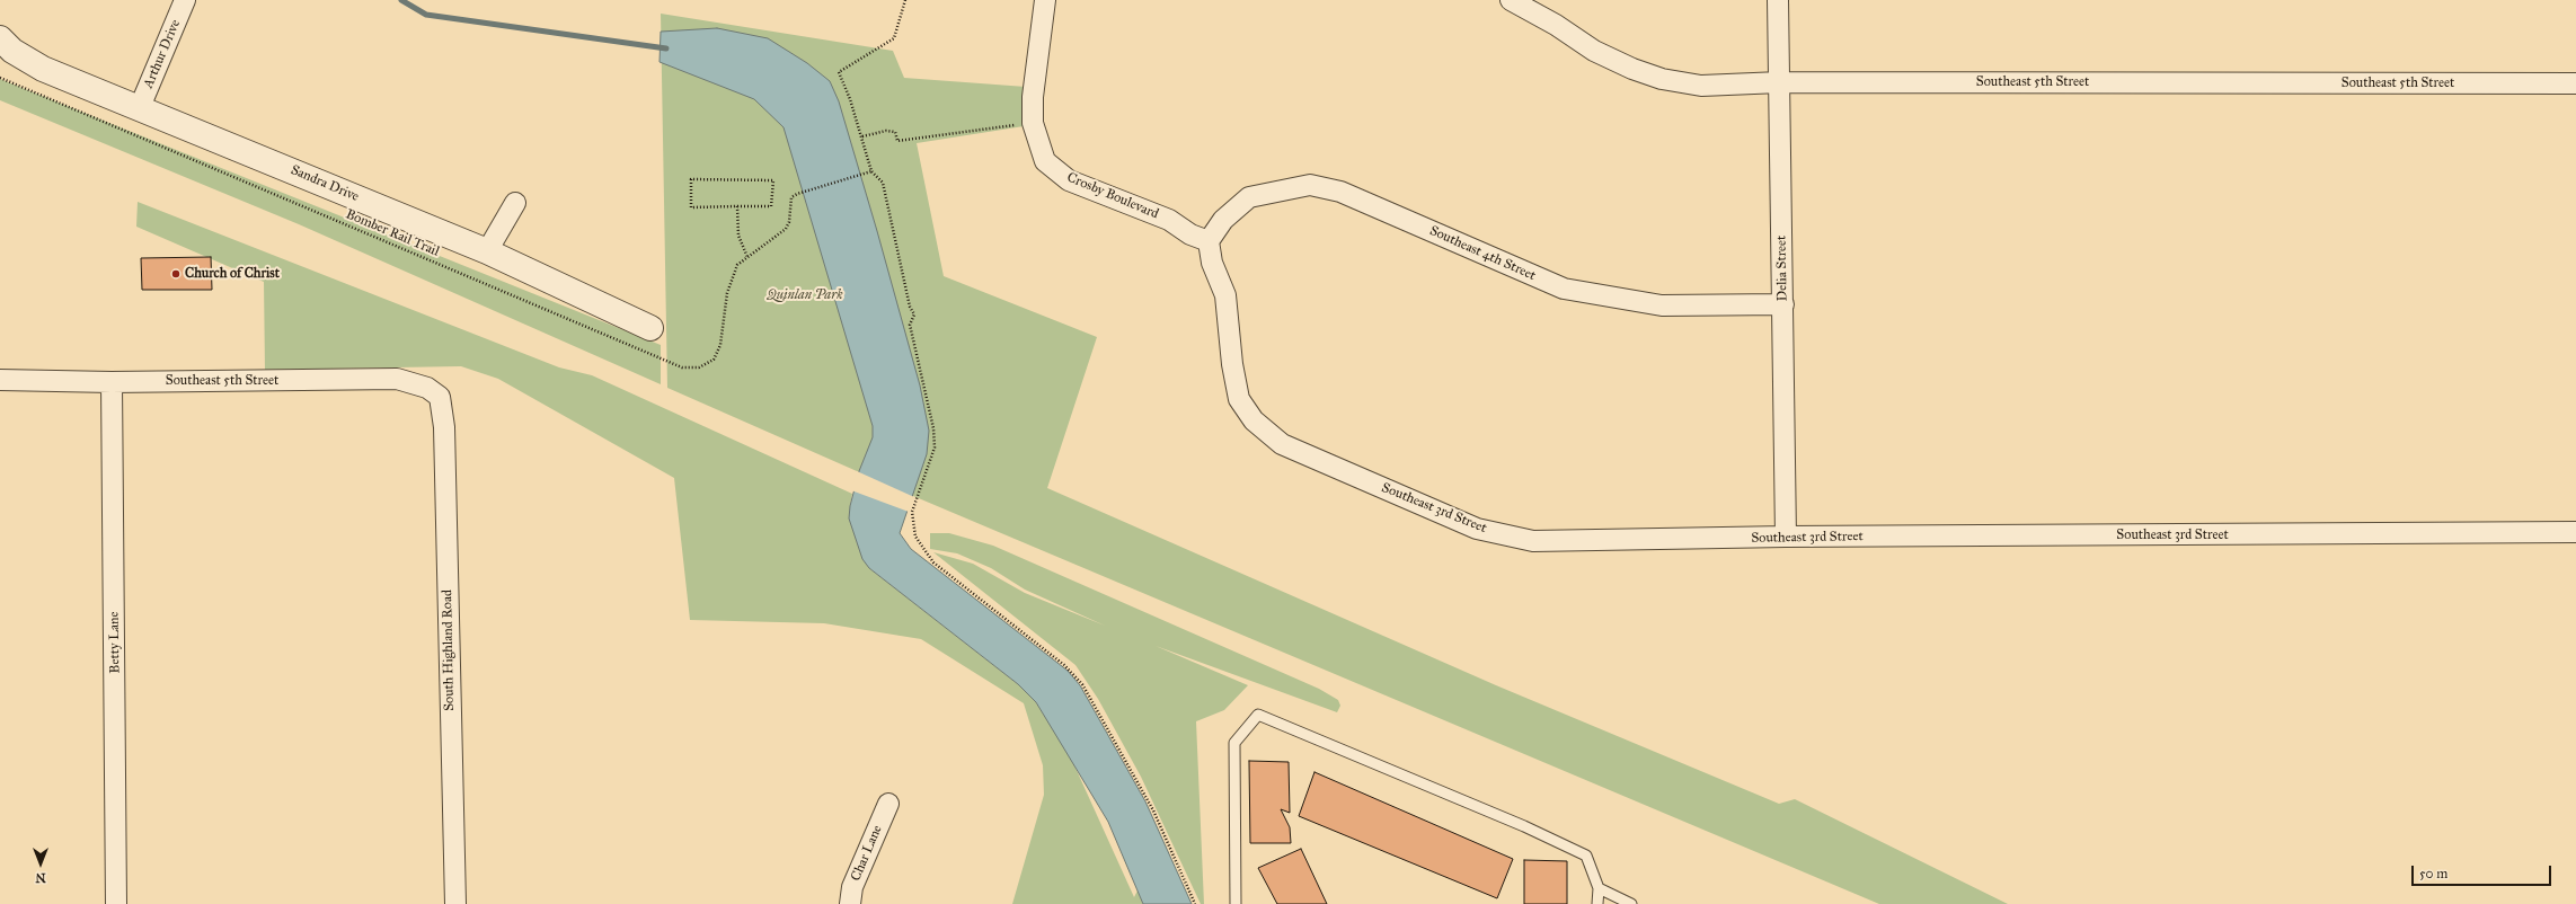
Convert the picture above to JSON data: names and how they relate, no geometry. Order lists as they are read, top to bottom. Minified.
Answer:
{"streets":{"street":["Arthur Drive","Southeast 5th Street","Sandra Drive","Crosby Boulevard","Southeast 4th Street","Delia Street","Southeast 3rd Street","Betty Lane","South Highland Road","Char Lane"],"path":["Bomber Rail Trail"]},"crossings":[["Arthur Drive","Sandra Drive"],["Southeast 5th Street","Delia Street"],["Southeast 5th Street","Betty Lane"],["Southeast 5th Street","South Highland Road"],["Crosby Boulevard","Southeast 4th Street"],["Crosby Boulevard","Southeast 3rd Street"],["Southeast 4th Street","Delia Street"],["Southeast 4th Street","Southeast 3rd Street"],["Delia Street","Southeast 3rd Street"]],"parks":["Quinlan Park"],"places":["Church of Christ"],"scale_bar":"50 m","north":"bottom"}
